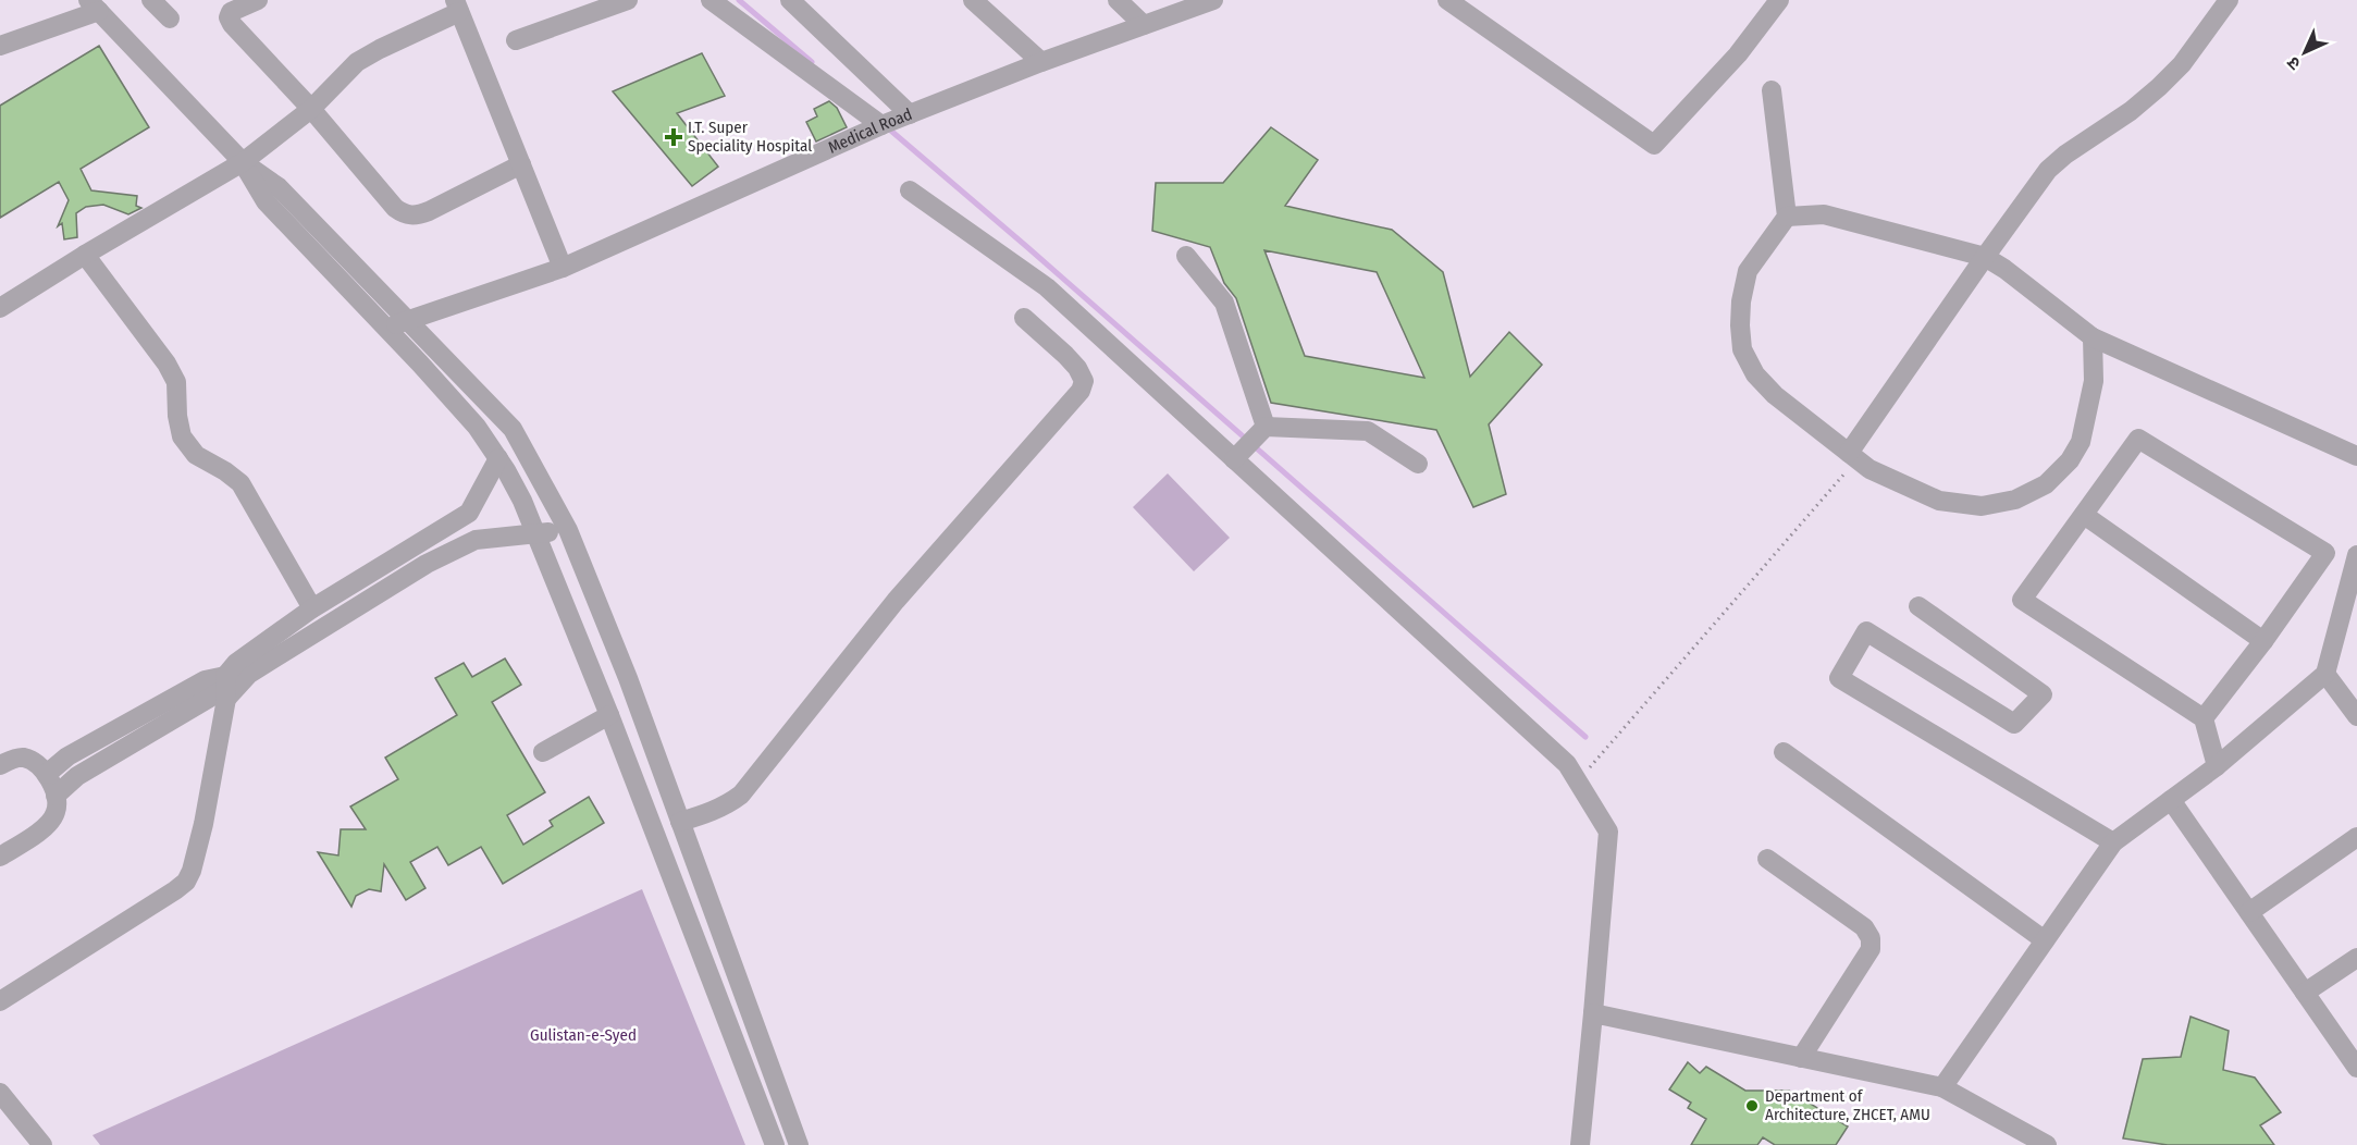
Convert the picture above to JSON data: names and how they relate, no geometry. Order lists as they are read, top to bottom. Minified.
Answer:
{"streets":{"street":["Medical Road"]},"parks":["Gulistan-e-Syed"],"places":{"health":["I.T. Super Speciality Hospital"],"other":["Department of Architecture, ZHCET, AMU"]},"north":"bottom left"}
